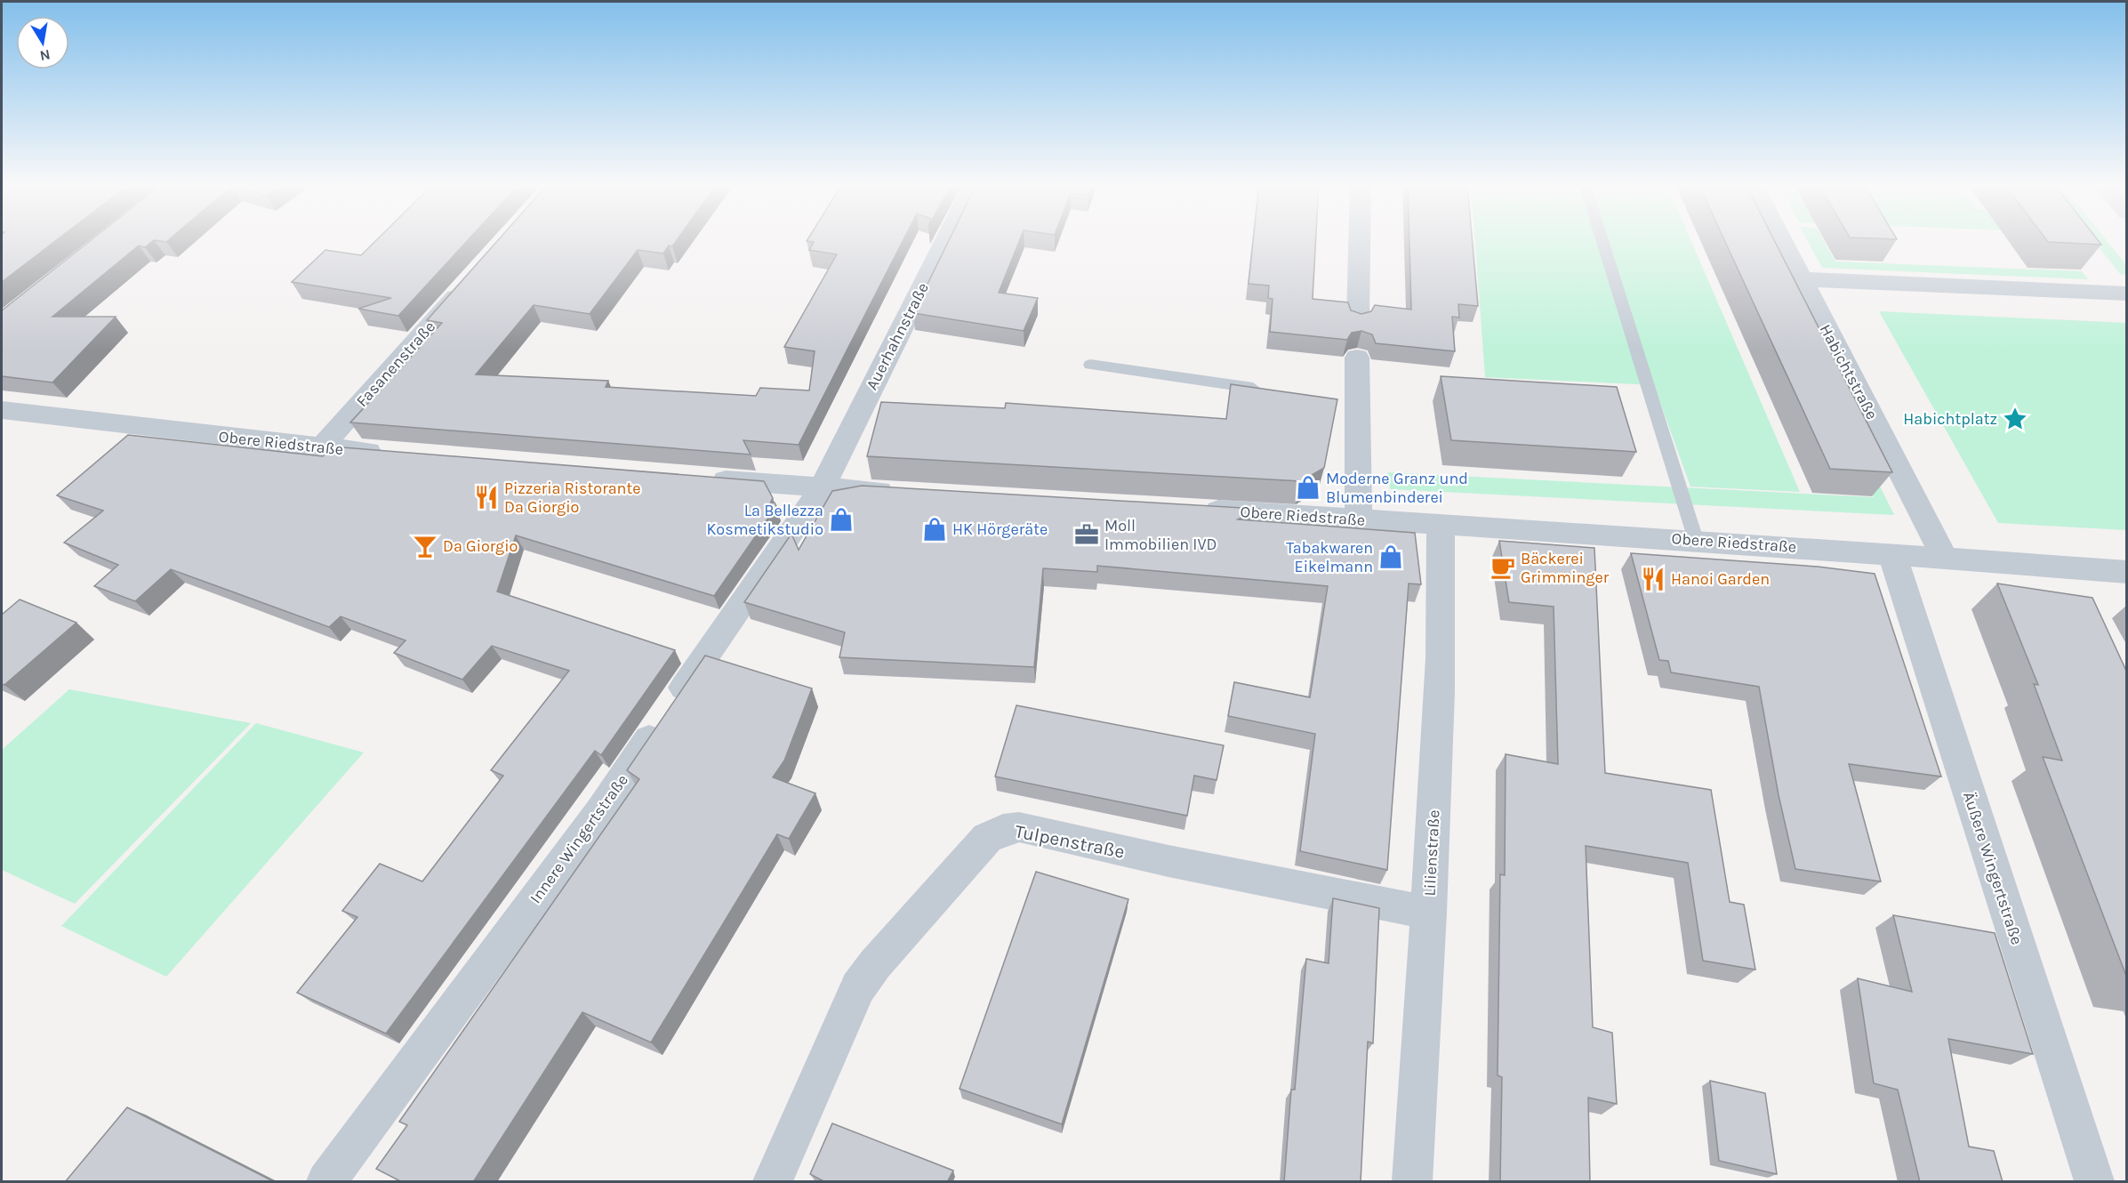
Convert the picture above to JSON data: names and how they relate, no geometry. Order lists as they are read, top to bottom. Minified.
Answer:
{"streets":{"street":["Auerhahnstraße","Fasanenstraße","Habichtstraße","Obere Riedstraße","Innere Wingertstraße","Tulpenstraße","Lilienstraße","Äußere Wingertstraße"]},"crossings":[["Auerhahnstraße","Innere Wingertstraße"],["Fasanenstraße","Obere Riedstraße"],["Habichtstraße","Obere Riedstraße"],["Obere Riedstraße","Lilienstraße"],["Obere Riedstraße","Äußere Wingertstraße"],["Tulpenstraße","Lilienstraße"]],"places":{"place":["Habichtplatz"],"shop":["Moderne Granz und Blumenbinderei","La Bellezza Kosmetikstudio","HK Hörgeräte","Tabakwaren Eikelmann"],"restaurant":["Pizzeria Ristorante Da Giorgio","Hanoi Garden"],"office":["Moll Immobilien IVD"],"bar":["Da Giorgio"],"cafe":["Bäckerei Grimminger"]},"north":"bottom"}
